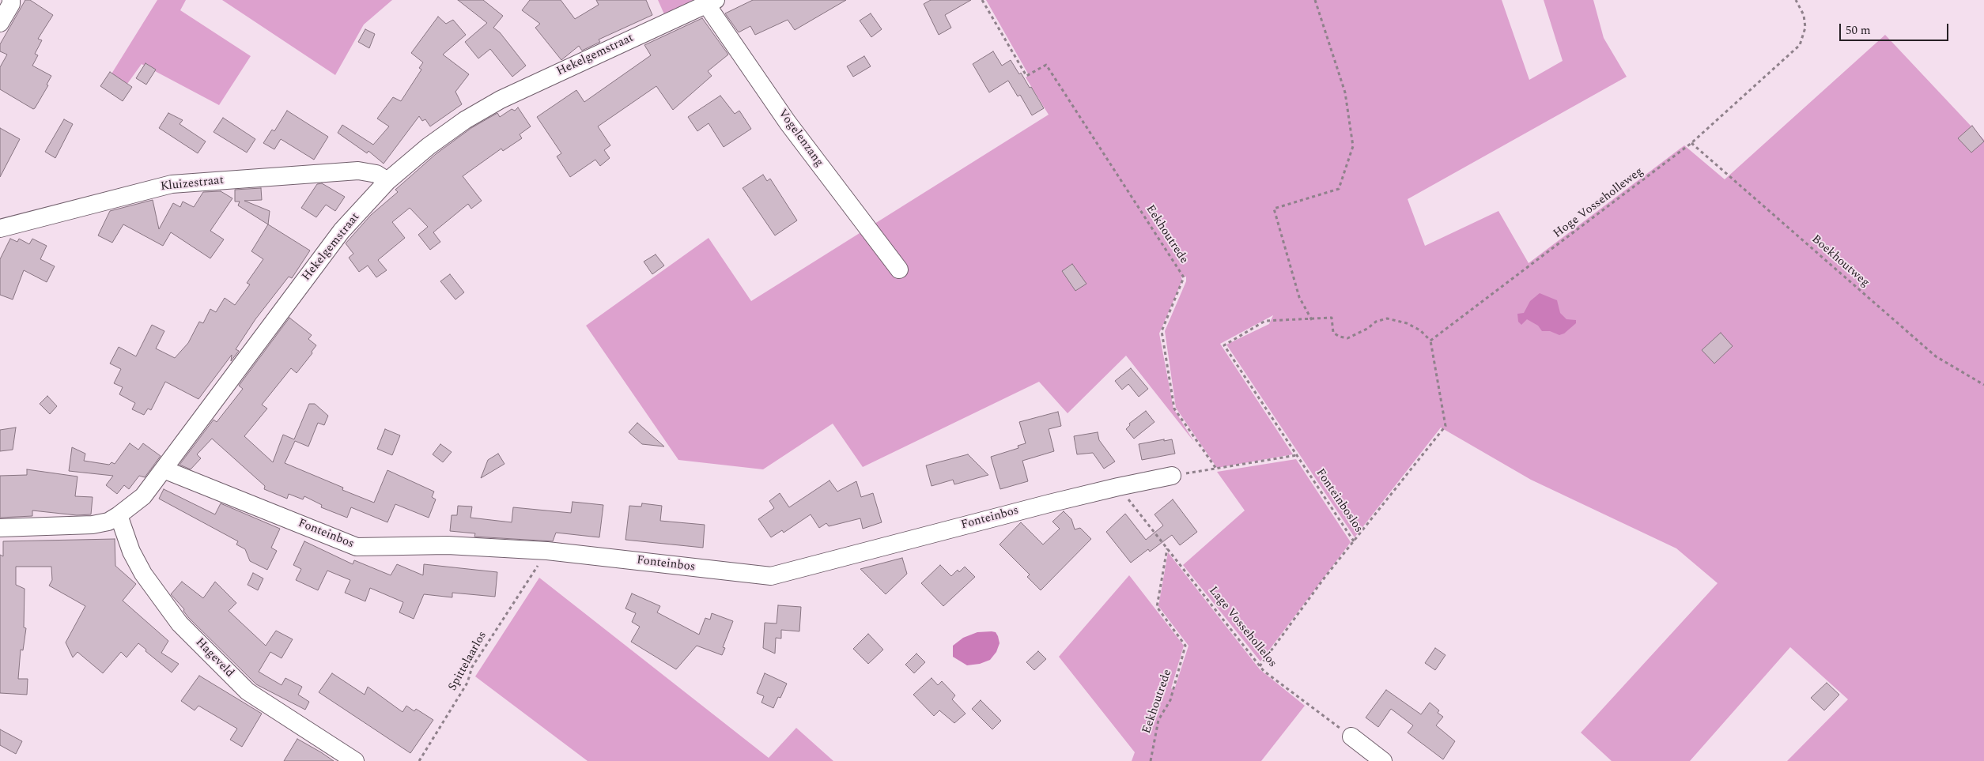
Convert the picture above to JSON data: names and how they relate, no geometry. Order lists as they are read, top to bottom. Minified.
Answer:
{"streets":{"street":["Hekelgemstraat","Vogelenzang","Kluizestraat","Fonteinbos","Hageveld"],"path":["Hoge Vosseholleweg","Eekhoutrede","Boekhoutweg","Fonteinboslos","Lage Vossehollelos","Spittelaarlos"]},"crossings":[["Hekelgemstraat","Vogelenzang"],["Hekelgemstraat","Kluizestraat"],["Hekelgemstraat","Fonteinbos"],["Hekelgemstraat","Hageveld"],["Hoge Vosseholleweg","Boekhoutweg"],["Hoge Vosseholleweg","Fonteinboslos"],["Eekhoutrede","Lage Vossehollelos"],["Fonteinbos","Spittelaarlos"]],"scale_bar":"50 m"}
